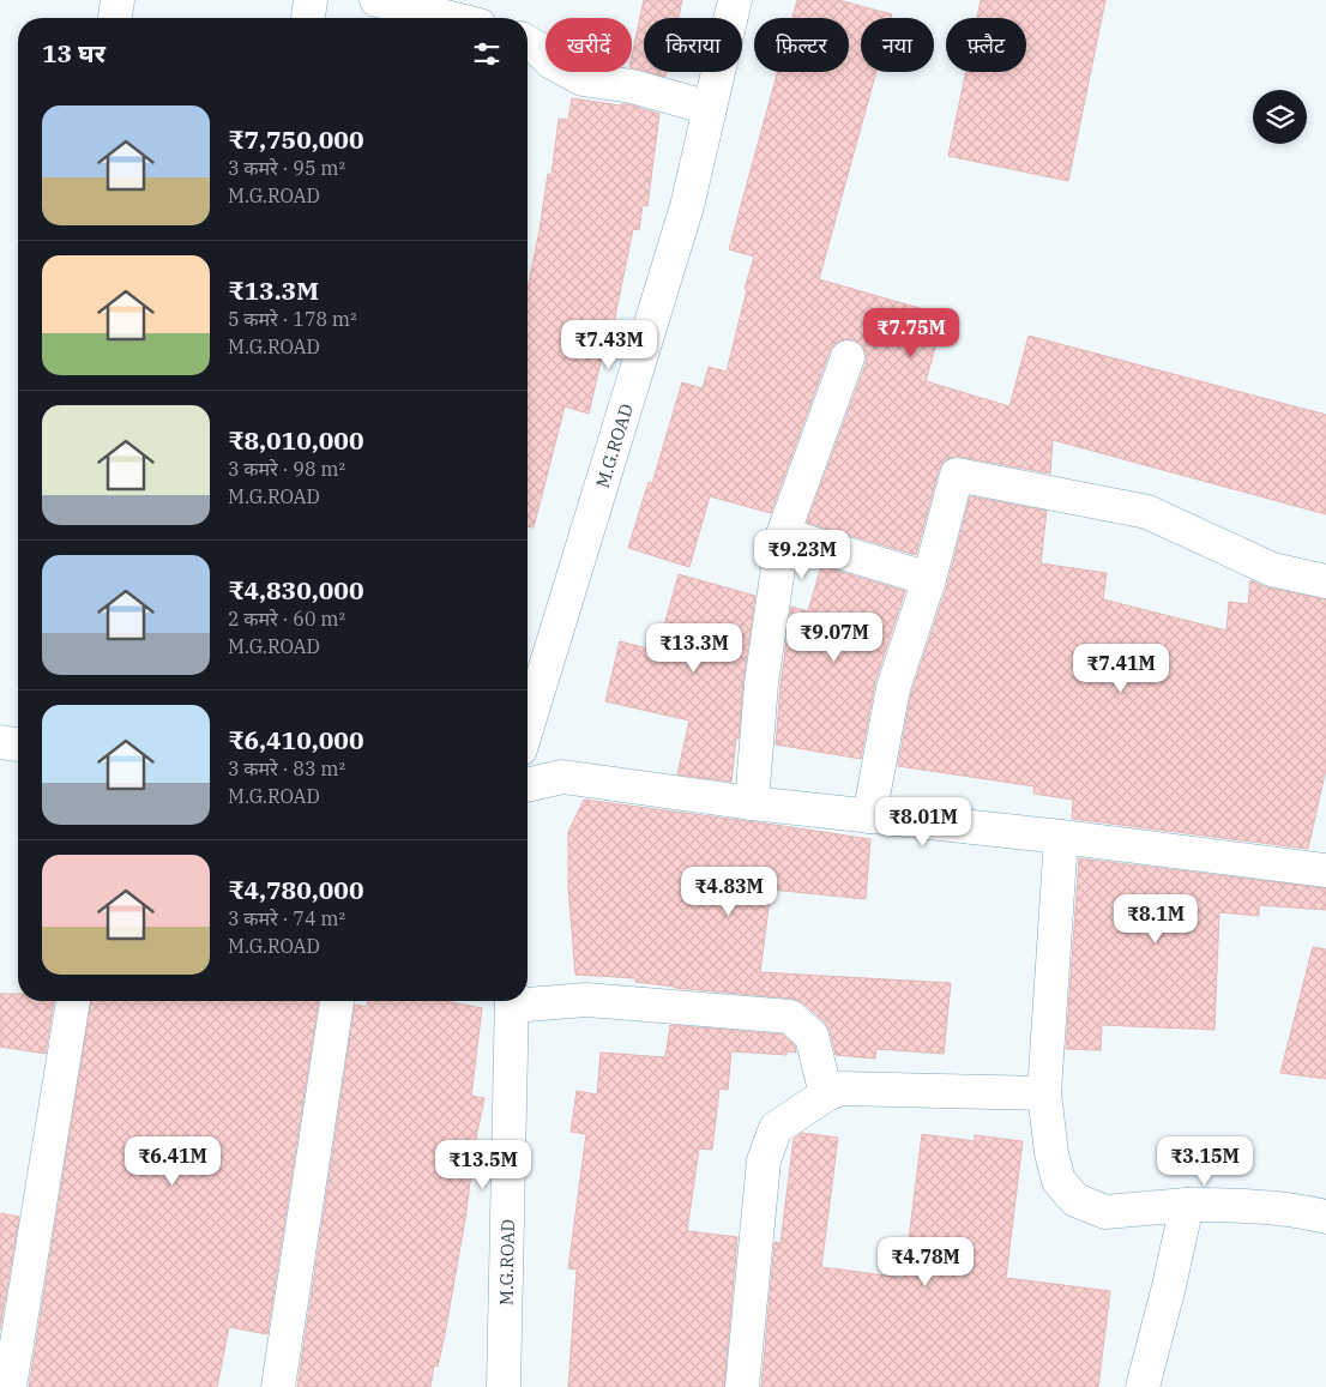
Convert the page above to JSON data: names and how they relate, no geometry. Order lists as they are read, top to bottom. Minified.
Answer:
{"streets":{"street":["M.G.ROAD"]},"page":{"chip":["खरीदें","किराया","फ़िल्टर","नया","फ़्लैट"],"heading":"13 घर","list":[{"name":"₹7,750,000","note":"3 कमरे · 95 m² · M.G.ROAD"},{"name":"₹13.3M","note":"5 कमरे · 178 m² · M.G.ROAD"},{"name":"₹8,010,000","note":"3 कमरे · 98 m² · M.G.ROAD"},{"name":"₹4,830,000","note":"2 कमरे · 60 m² · M.G.ROAD"},{"name":"₹6,410,000","note":"3 कमरे · 83 m² · M.G.ROAD"},{"name":"₹4,780,000","note":"3 कमरे · 74 m² · M.G.ROAD"}],"price":["₹7.75M","₹7.43M","₹9.23M","₹9.07M","₹13.3M","₹7.41M","₹8.01M","₹4.83M","₹8.1M","₹6.41M","₹3.15M","₹13.5M","₹4.78M"]}}
